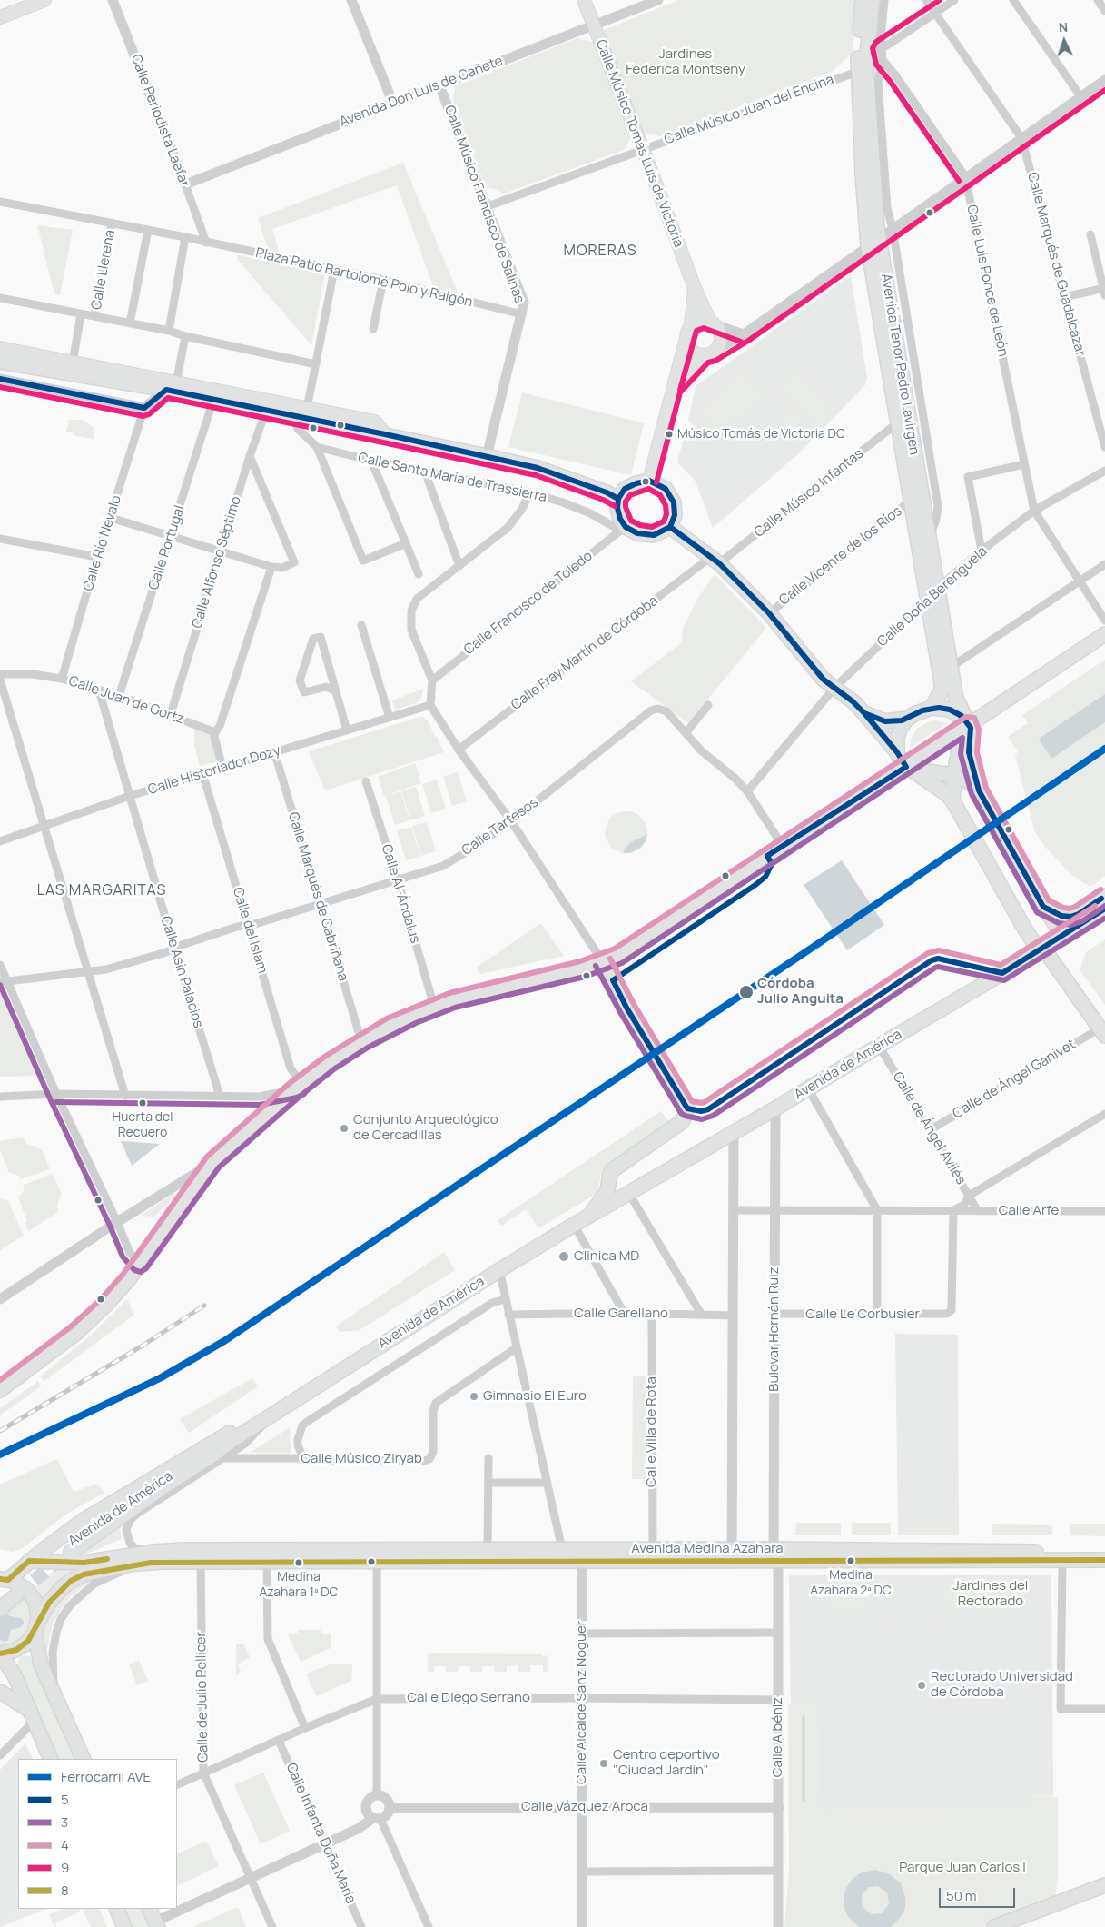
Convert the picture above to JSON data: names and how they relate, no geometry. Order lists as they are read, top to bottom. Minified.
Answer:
{"streets":{"main road":["Calle Músico Tomás Luis de Victoria","Avenida Tenor Pedro Lavirgen","Calle Santa María de Trassierra","Avenida de América","Avenida Medina Azahara"],"street":["Avenida Don Luis de Cañete","Calle Músico Juan del Encina","Calle Periodista Laefar","Calle Músico Francisco de Salinas","Calle Marqués de Guadalcázar","Calle Llerena","Plaza Patio Bartolomé Polo y Raigón","Calle Luis Ponce de León","Calle Músico Infantas","Calle Río Névalo","Calle Portugal","Calle Vicente de los Ríos","Calle Alfonso Séptimo","Calle Doña Berenguela","Calle Francisco de Toledo","Calle Fray Martín de Córdoba","Calle Juan de Gortz","Calle Historiador Dozy","Calle Tartesos","Calle Al-Ándalus","Calle Marqués de Cabriñana","Calle del Islam","Calle Asín Palacios","Calle de Ángel Ganivet","Calle de Ángel Avilés","Calle Arfe","Calle Garellano","Calle Le Corbusier","Bulevar Hernán Ruiz","Calle Villa de Rota","Calle Músico Ziryab","Calle de Julio Pellicer","Calle Diego Serrano","Calle Alcalde Sanz Noguer","Calle Albéniz","Calle Vázquez Aroca","Calle Infanta Doña María"]},"crossings":[["Avenida Don Luis de Cañete","Calle Periodista Laefar"],["Avenida Don Luis de Cañete","Calle Músico Tomás Luis de Victoria"],["Avenida Don Luis de Cañete","Calle Músico Francisco de Salinas"],["Calle Músico Juan del Encina","Calle Músico Tomás Luis de Victoria"],["Calle Músico Juan del Encina","Calle Músico Francisco de Salinas"],["Calle Músico Juan del Encina","Calle Marqués de Guadalcázar"],["Calle Músico Juan del Encina","Avenida Tenor Pedro Lavirgen"],["Calle Periodista Laefar","Plaza Patio Bartolomé Polo y Raigón"],["Calle Músico Francisco de Salinas","Plaza Patio Bartolomé Polo y Raigón"],["Calle Músico Francisco de Salinas","Calle Santa María de Trassierra"],["Calle Llerena","Plaza Patio Bartolomé Polo y Raigón"],["Calle Luis Ponce de León","Calle Doña Berenguela"],["Avenida Tenor Pedro Lavirgen","Calle Músico Infantas"],["Avenida Tenor Pedro Lavirgen","Calle Vicente de los Ríos"],["Avenida Tenor Pedro Lavirgen","Calle Doña Berenguela"],["Calle Santa María de Trassierra","Calle Portugal"],["Calle Santa María de Trassierra","Calle Alfonso Séptimo"],["Calle Santa María de Trassierra","Calle Francisco de Toledo"],["Calle Músico Infantas","Calle Fray Martín de Córdoba"],["Calle Río Névalo","Calle Juan de Gortz"],["Calle Portugal","Calle Juan de Gortz"],["Calle Alfonso Séptimo","Calle Juan de Gortz"],["Calle Juan de Gortz","Calle Asín Palacios"],["Calle Historiador Dozy","Calle Marqués de Cabriñana"],["Calle Historiador Dozy","Calle del Islam"],["Calle Historiador Dozy","Calle Asín Palacios"],["Calle Tartesos","Calle Al-Ándalus"],["Calle Tartesos","Calle Marqués de Cabriñana"],["Calle Tartesos","Calle del Islam"],["Calle Tartesos","Calle Asín Palacios"],["Avenida de América","Calle de Ángel Avilés"],["Avenida de América","Bulevar Hernán Ruiz"],["Avenida de América","Calle Músico Ziryab"],["Avenida de América","Avenida Medina Azahara"],["Calle de Ángel Ganivet","Calle de Ángel Avilés"],["Calle de Ángel Avilés","Calle Arfe"],["Calle Arfe","Calle Le Corbusier"],["Calle Arfe","Bulevar Hernán Ruiz"],["Calle Garellano","Calle Villa de Rota"],["Calle Le Corbusier","Bulevar Hernán Ruiz"],["Bulevar Hernán Ruiz","Avenida Medina Azahara"],["Bulevar Hernán Ruiz","Calle Albéniz"],["Calle Villa de Rota","Avenida Medina Azahara"],["Avenida Medina Azahara","Calle de Julio Pellicer"],["Avenida Medina Azahara","Calle Alcalde Sanz Noguer"],["Avenida Medina Azahara","Calle Albéniz"],["Calle de Julio Pellicer","Calle Diego Serrano"],["Calle Diego Serrano","Calle Alcalde Sanz Noguer"],["Calle Diego Serrano","Calle Albéniz"],["Calle Diego Serrano","Calle Infanta Doña María"],["Calle Alcalde Sanz Noguer","Calle Vázquez Aroca"],["Calle Albéniz","Calle Vázquez Aroca"]],"districts":["MORERAS","LAS MARGARITAS"],"parks":["Jardines Federica Montseny","Jardines del Rectorado","Parque Juan Carlos I"],"places":["Músico Tomás de Victoria DC","Córdoba Julio Anguita","Huerta del Recuero","Conjunto Arqueológico de Cercadillas","Clinica MD","Gimnasio El Euro","Medina Azahara 2ª DC","Medina Azahara 1ª DC","Rectorado Universidad de Córdoba","Centro deportivo \"Ciudad Jardin\""],"lines":["transit line 9","transit line 5","transit line 4","transit line 3","rail line AVE","transit line 8"],"legend":["Ferrocarril AVE","5","3","4","9","8"],"scale_bar":"50 m","north":"top"}
